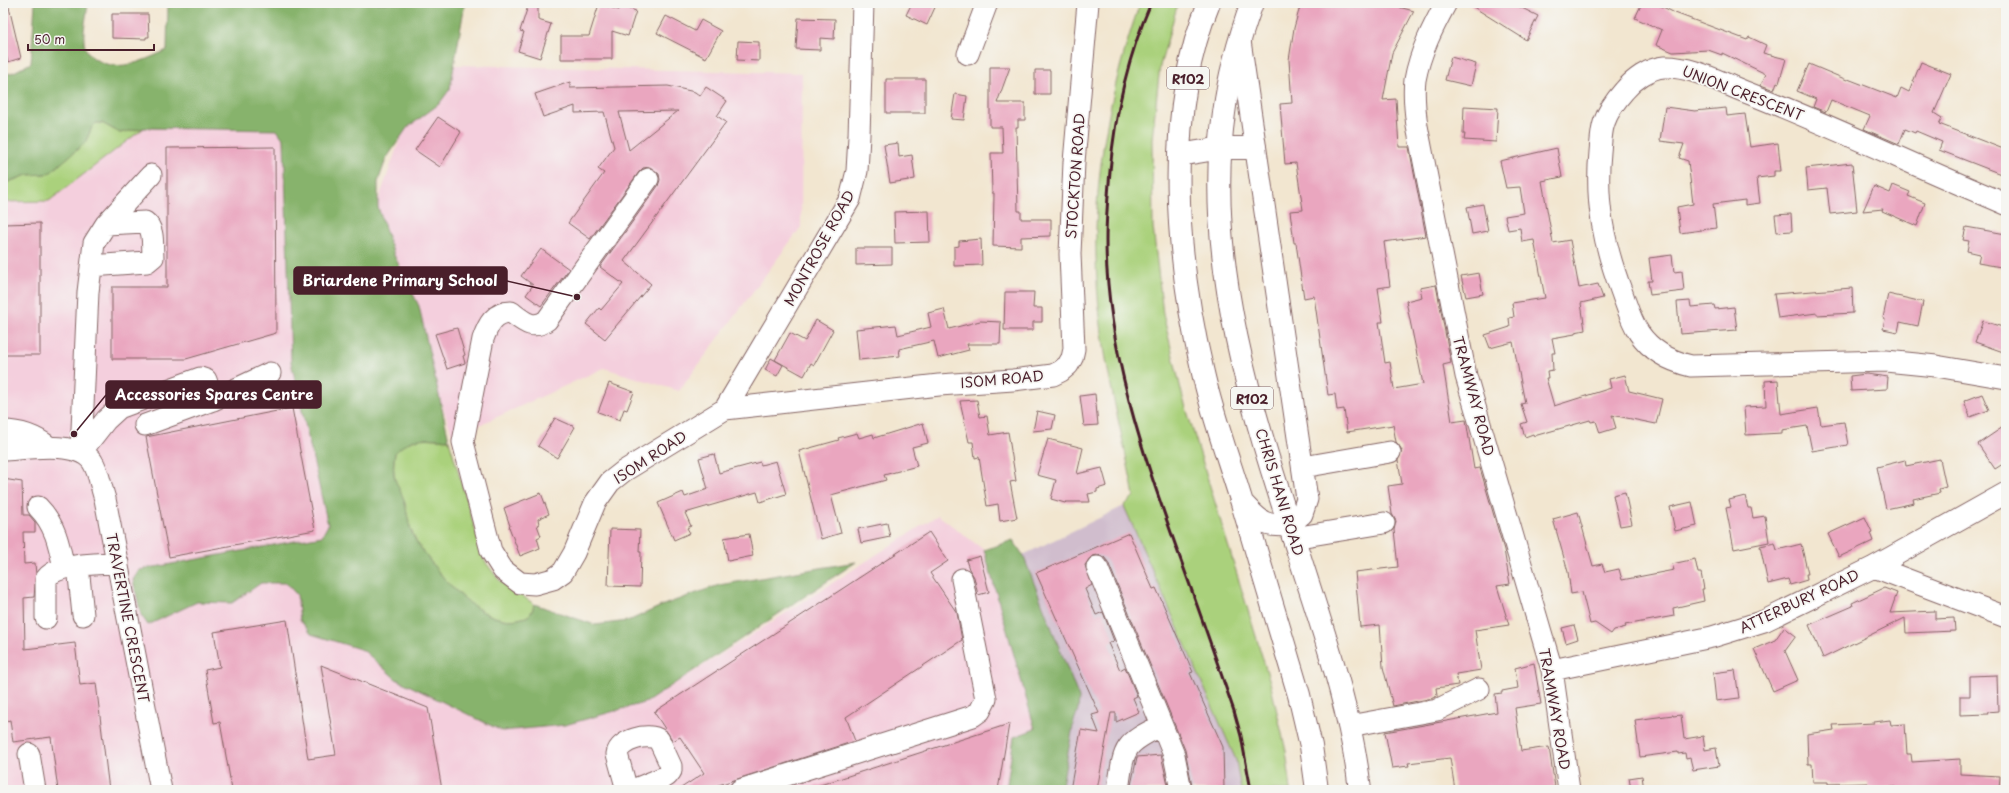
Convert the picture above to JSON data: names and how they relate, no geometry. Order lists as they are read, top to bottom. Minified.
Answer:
{"streets":{"main road":["R102","CHRIS HANI ROAD"],"street":["UNION CRESCENT","STOCKTON ROAD","MONTROSE ROAD","ISOM ROAD","TRAMWAY ROAD","ATTERBURY ROAD","TRAVERTINE CRESCENT"]},"crossings":[["STOCKTON ROAD","ISOM ROAD"],["MONTROSE ROAD","ISOM ROAD"],["TRAMWAY ROAD","ATTERBURY ROAD"]],"places":["Briardene Primary School","Accessories Spares Centre"],"scale_bar":"50 m"}
